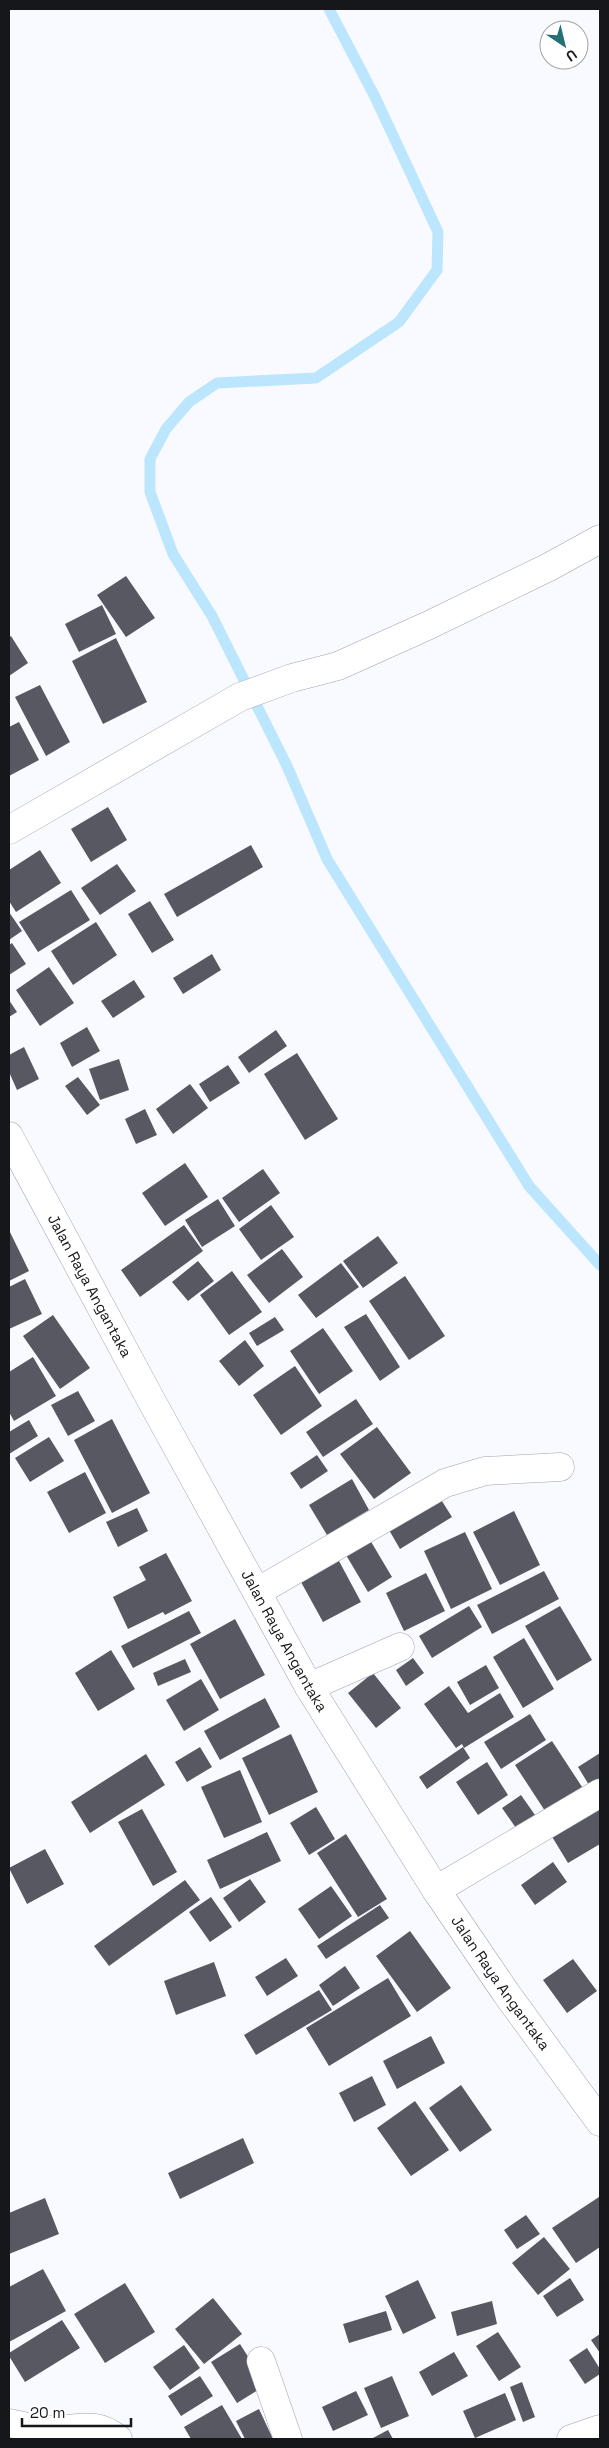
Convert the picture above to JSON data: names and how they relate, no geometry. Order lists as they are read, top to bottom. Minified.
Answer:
{"streets":{"street":["Jalan Raya Angantaka"]},"scale_bar":"20 m","north":"bottom right"}
